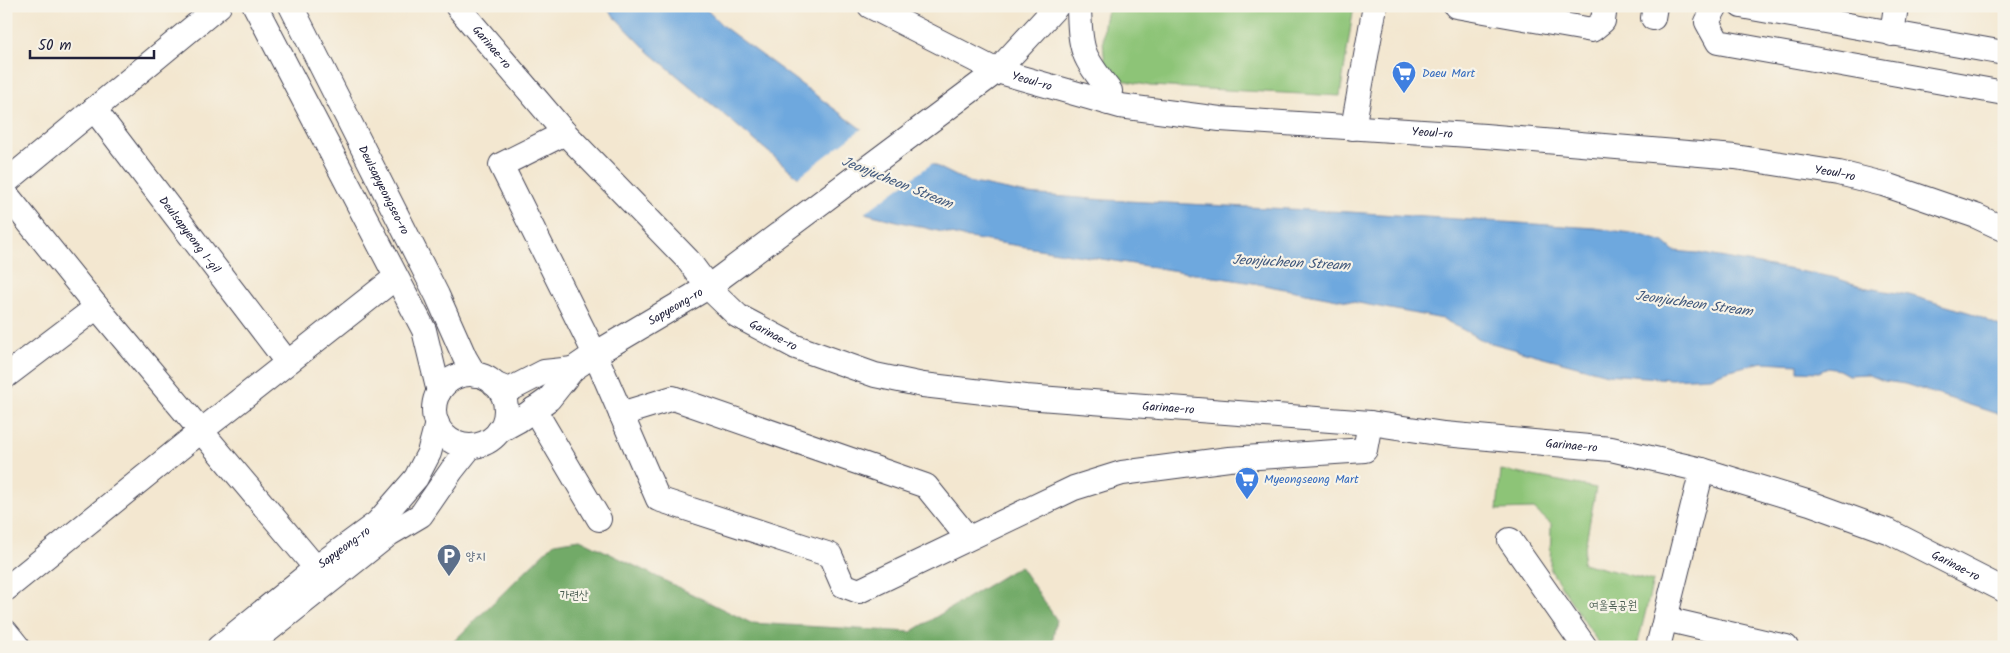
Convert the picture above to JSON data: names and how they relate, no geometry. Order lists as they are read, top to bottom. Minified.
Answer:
{"streets":{"street":["Garinae-ro","Yeoul-ro","Deulsapyeongseo-ro","Deulsapyeong 1-gil","Sapyeong-ro"]},"crossings":[["Garinae-ro","Sapyeong-ro"],["Yeoul-ro","Sapyeong-ro"],["Deulsapyeongseo-ro","Sapyeong-ro"]],"water":["Jeonjucheon Stream"],"parks":["가련산","여울목공원"],"places":{"supermarket":["Daeu Mart","Myeongseong Mart"],"parking":["양지"]},"scale_bar":"50 m"}
